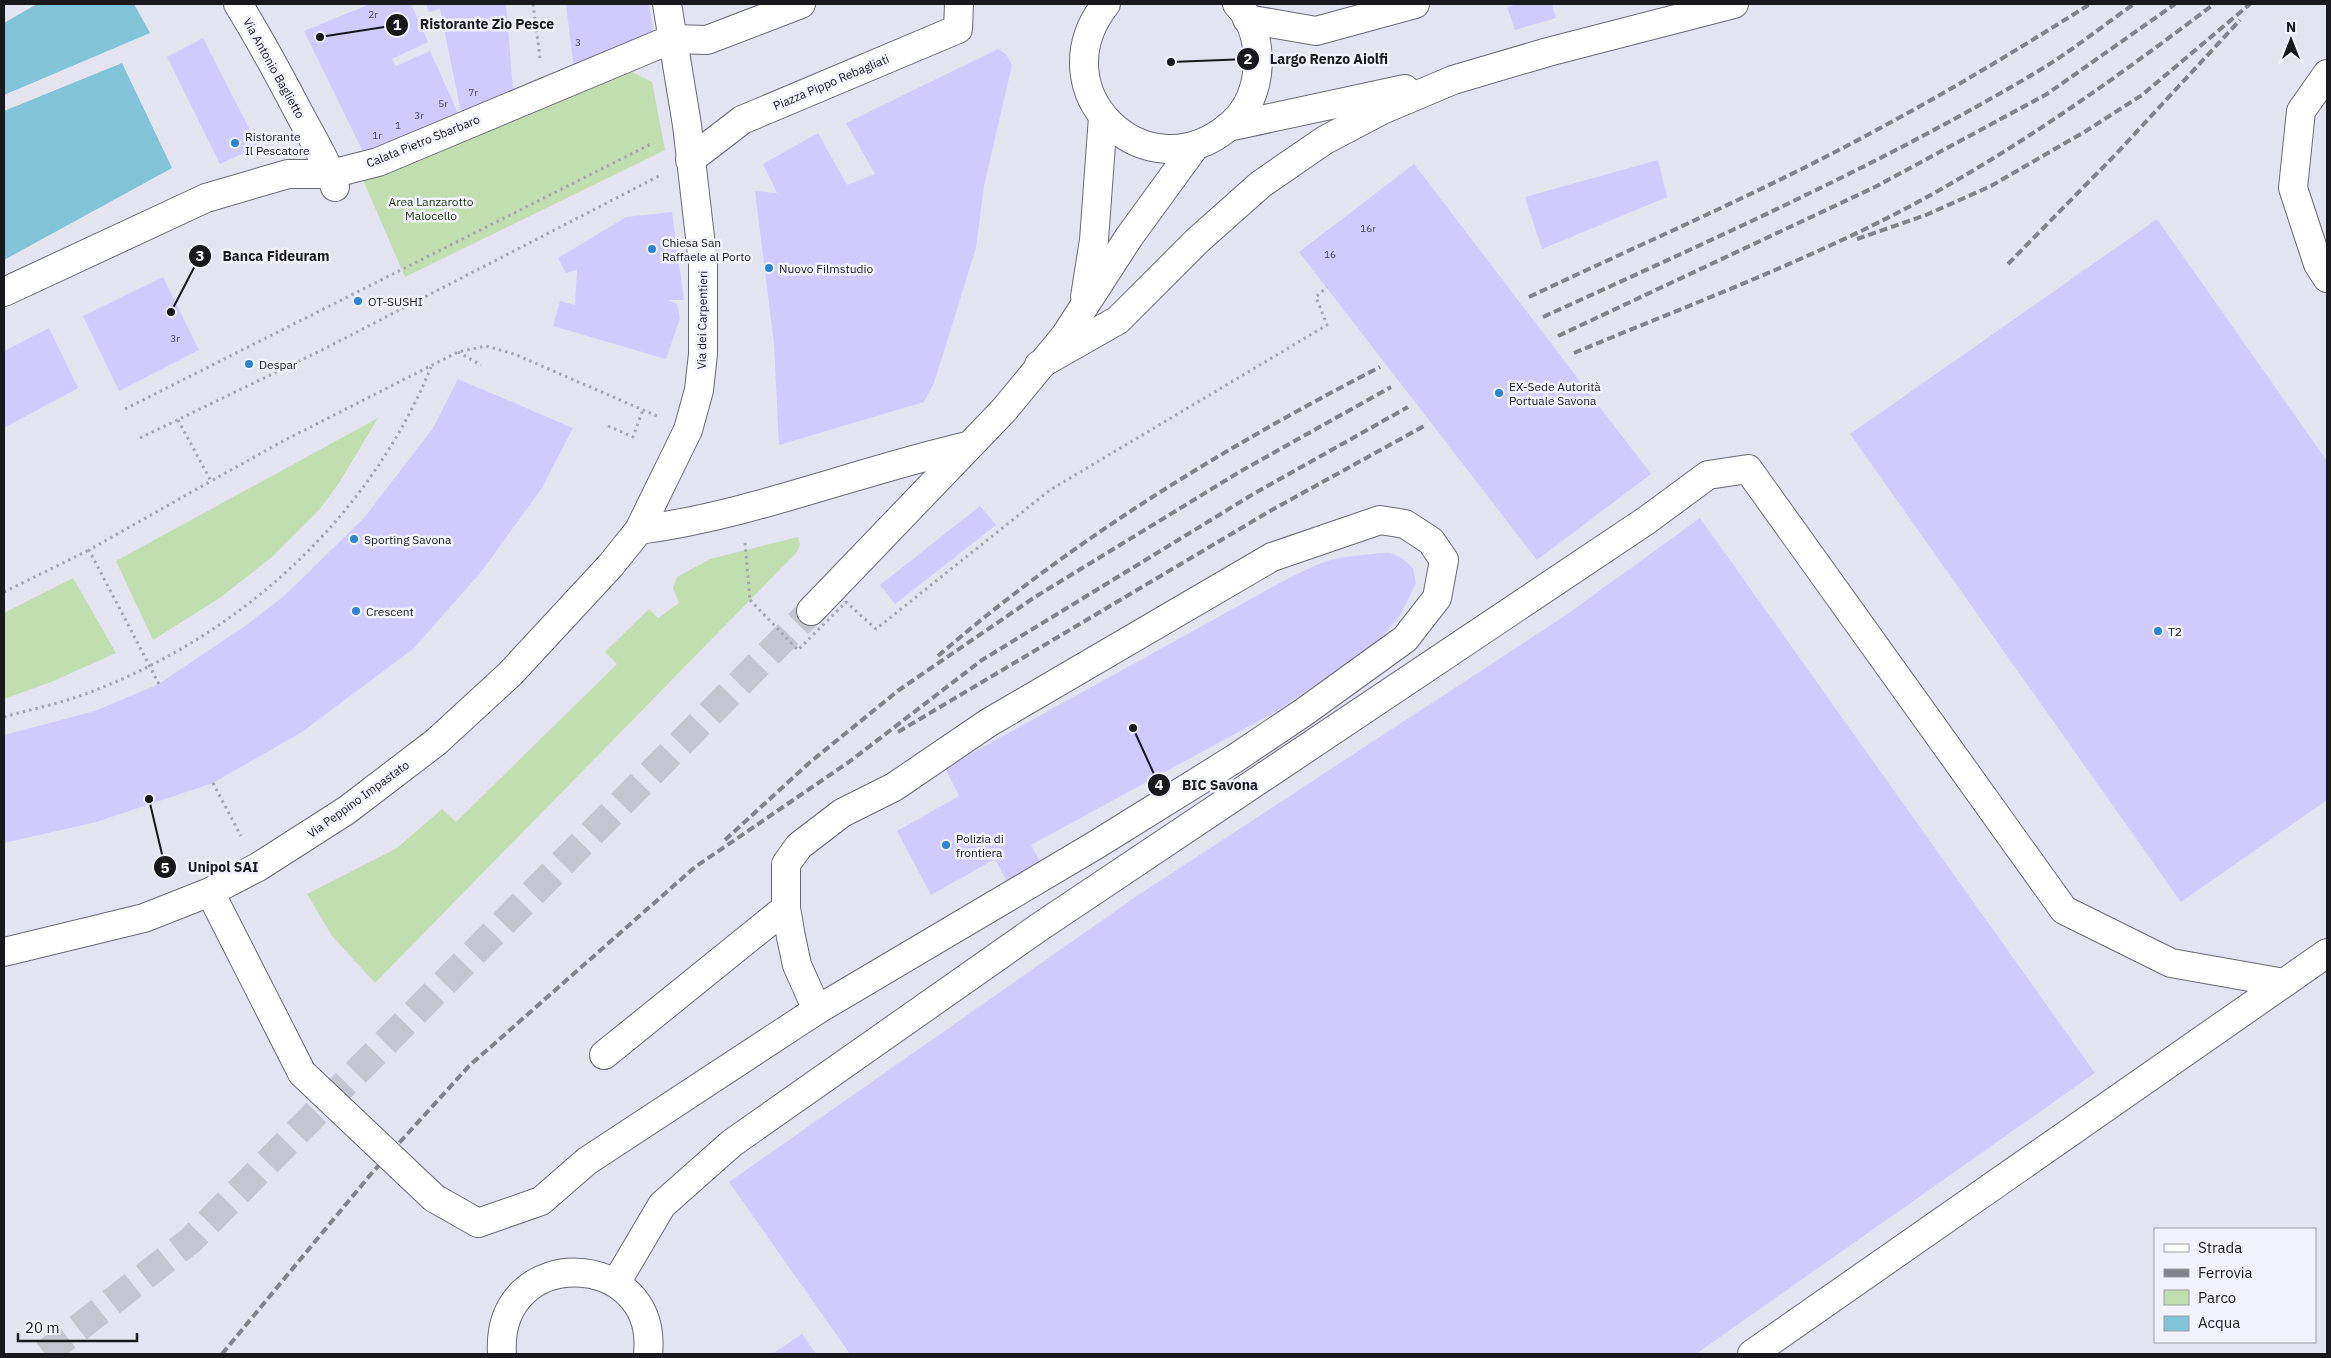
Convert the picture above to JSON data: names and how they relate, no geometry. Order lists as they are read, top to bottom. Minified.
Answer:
{"streets":{"street":["Via Antonio Baglietto","Piazza Pippo Rebagliati","Calata Pietro Sbarbaro","Via dei Carpentieri","Via Peppino Impastato"]},"crossings":[["Via Antonio Baglietto","Calata Pietro Sbarbaro"],["Piazza Pippo Rebagliati","Via dei Carpentieri"],["Calata Pietro Sbarbaro","Via dei Carpentieri"],["Via dei Carpentieri","Via Peppino Impastato"]],"parks":["Area Lanzarotto Malocello"],"places":["Ristorante Zio Pesce","Largo Renzo Aiolfi","Ristorante Il Pescatore","Chiesa San Raffaele al Porto","Nuovo Filmstudio","OT-SUSHI","Banca Fideuram","Despar","EX-Sede Autorità Portuale Savona","Sporting Savona","Crescent","T2","BIC Savona","Unipol SAI","Polizia di frontiera"],"house_numbers":["2r","3","7r","5r","3r","1","1r","16r","16","3r"],"legend":["Strada","Ferrovia","Parco","Acqua"],"scale_bar":"20 m","north":"top"}
